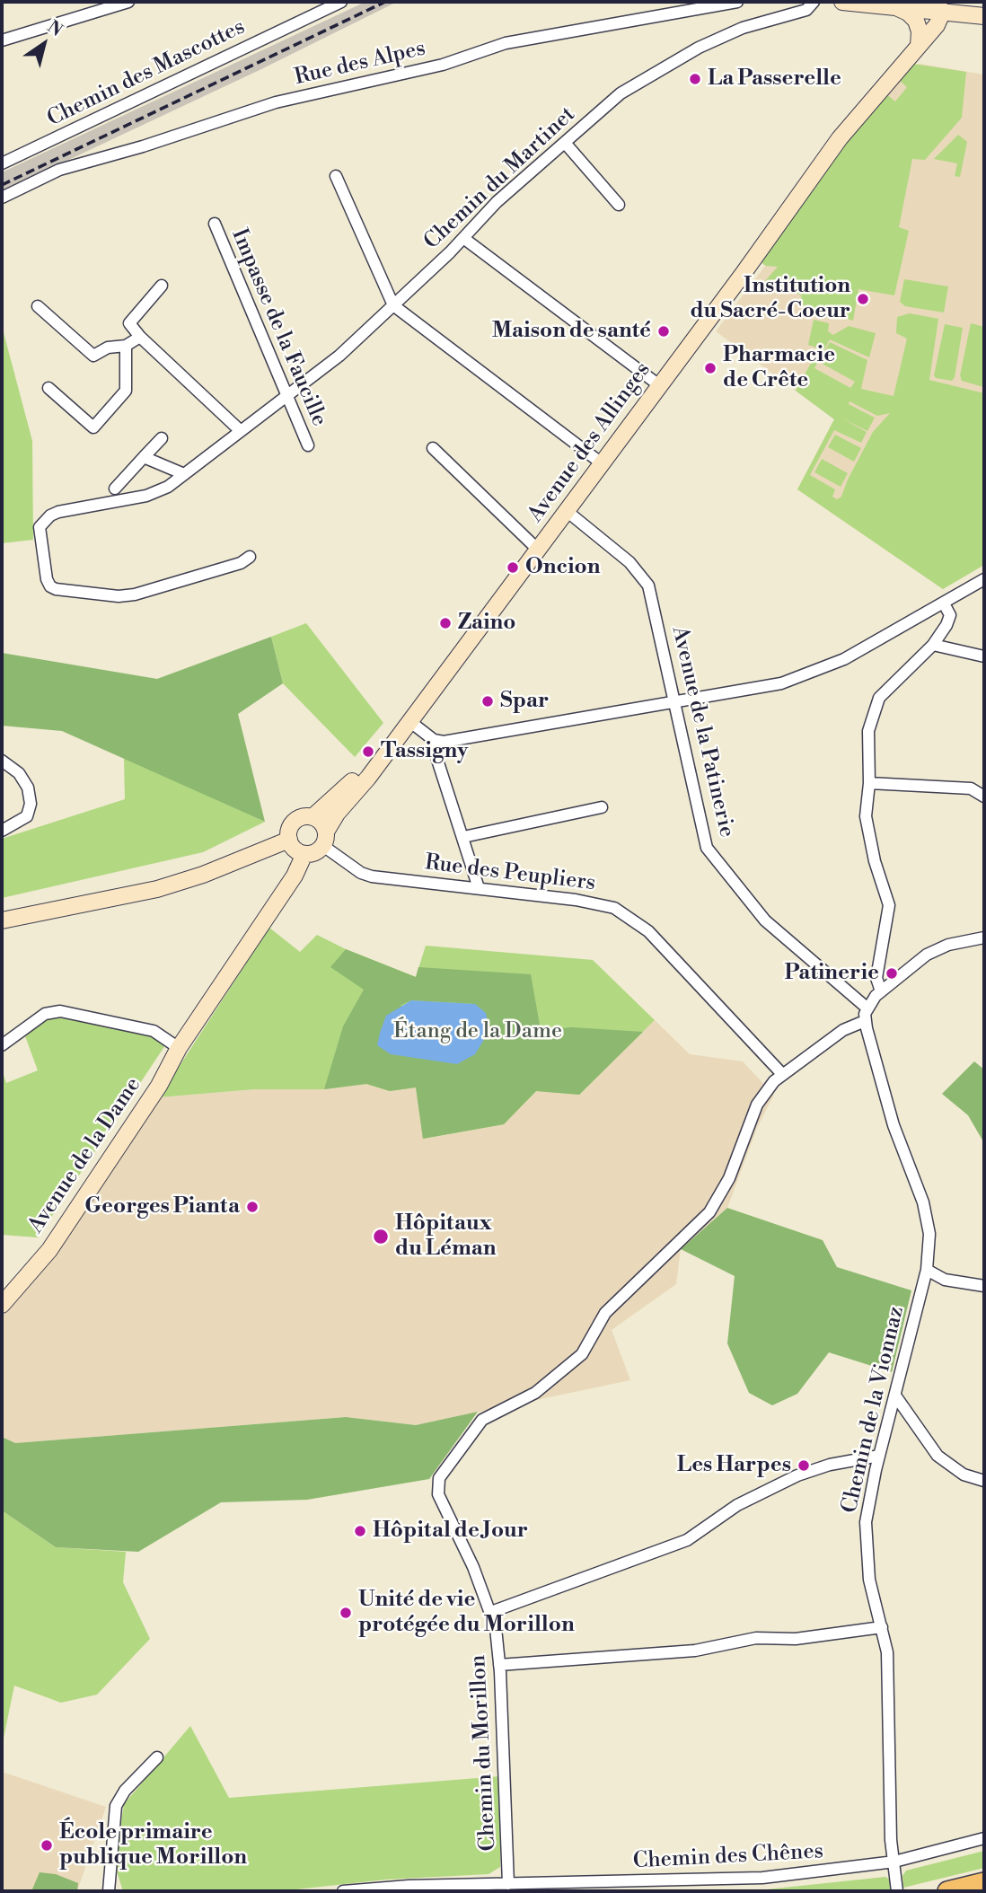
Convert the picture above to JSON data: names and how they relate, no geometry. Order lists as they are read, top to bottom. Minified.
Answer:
{"streets":{"main road":["Avenue des Allinges","Avenue de la Dame"],"street":["Rue des Alpes","Chemin des Mascottes","Chemin du Martinet","Impasse de la Faucille","Avenue de la Patinerie","Rue des Peupliers","Chemin de la Vionnaz","Chemin du Morillon","Chemin des Chênes"]},"crossings":[["Chemin du Martinet","Impasse de la Faucille"],["Avenue des Allinges","Avenue de la Patinerie"],["Avenue des Allinges","Rue des Peupliers"],["Avenue des Allinges","Avenue de la Dame"],["Rue des Peupliers","Avenue de la Dame"],["Rue des Peupliers","Chemin du Morillon"],["Chemin de la Vionnaz","Chemin du Morillon"],["Chemin de la Vionnaz","Chemin des Chênes"],["Chemin du Morillon","Chemin des Chênes"]],"parks":["Étang de la Dame"],"places":["La Passerelle","Institution du Sacré-Coeur","Maison de santé","Pharmacie de Crête","Oncion","Zaino","Spar","Tassigny","Patinerie","Georges Pianta","Hôpitaux du Léman","Les Harpes","Hôpital de Jour","Unité de vie protégée du Morillon","École primaire publique Morillon"],"north":"top right"}
